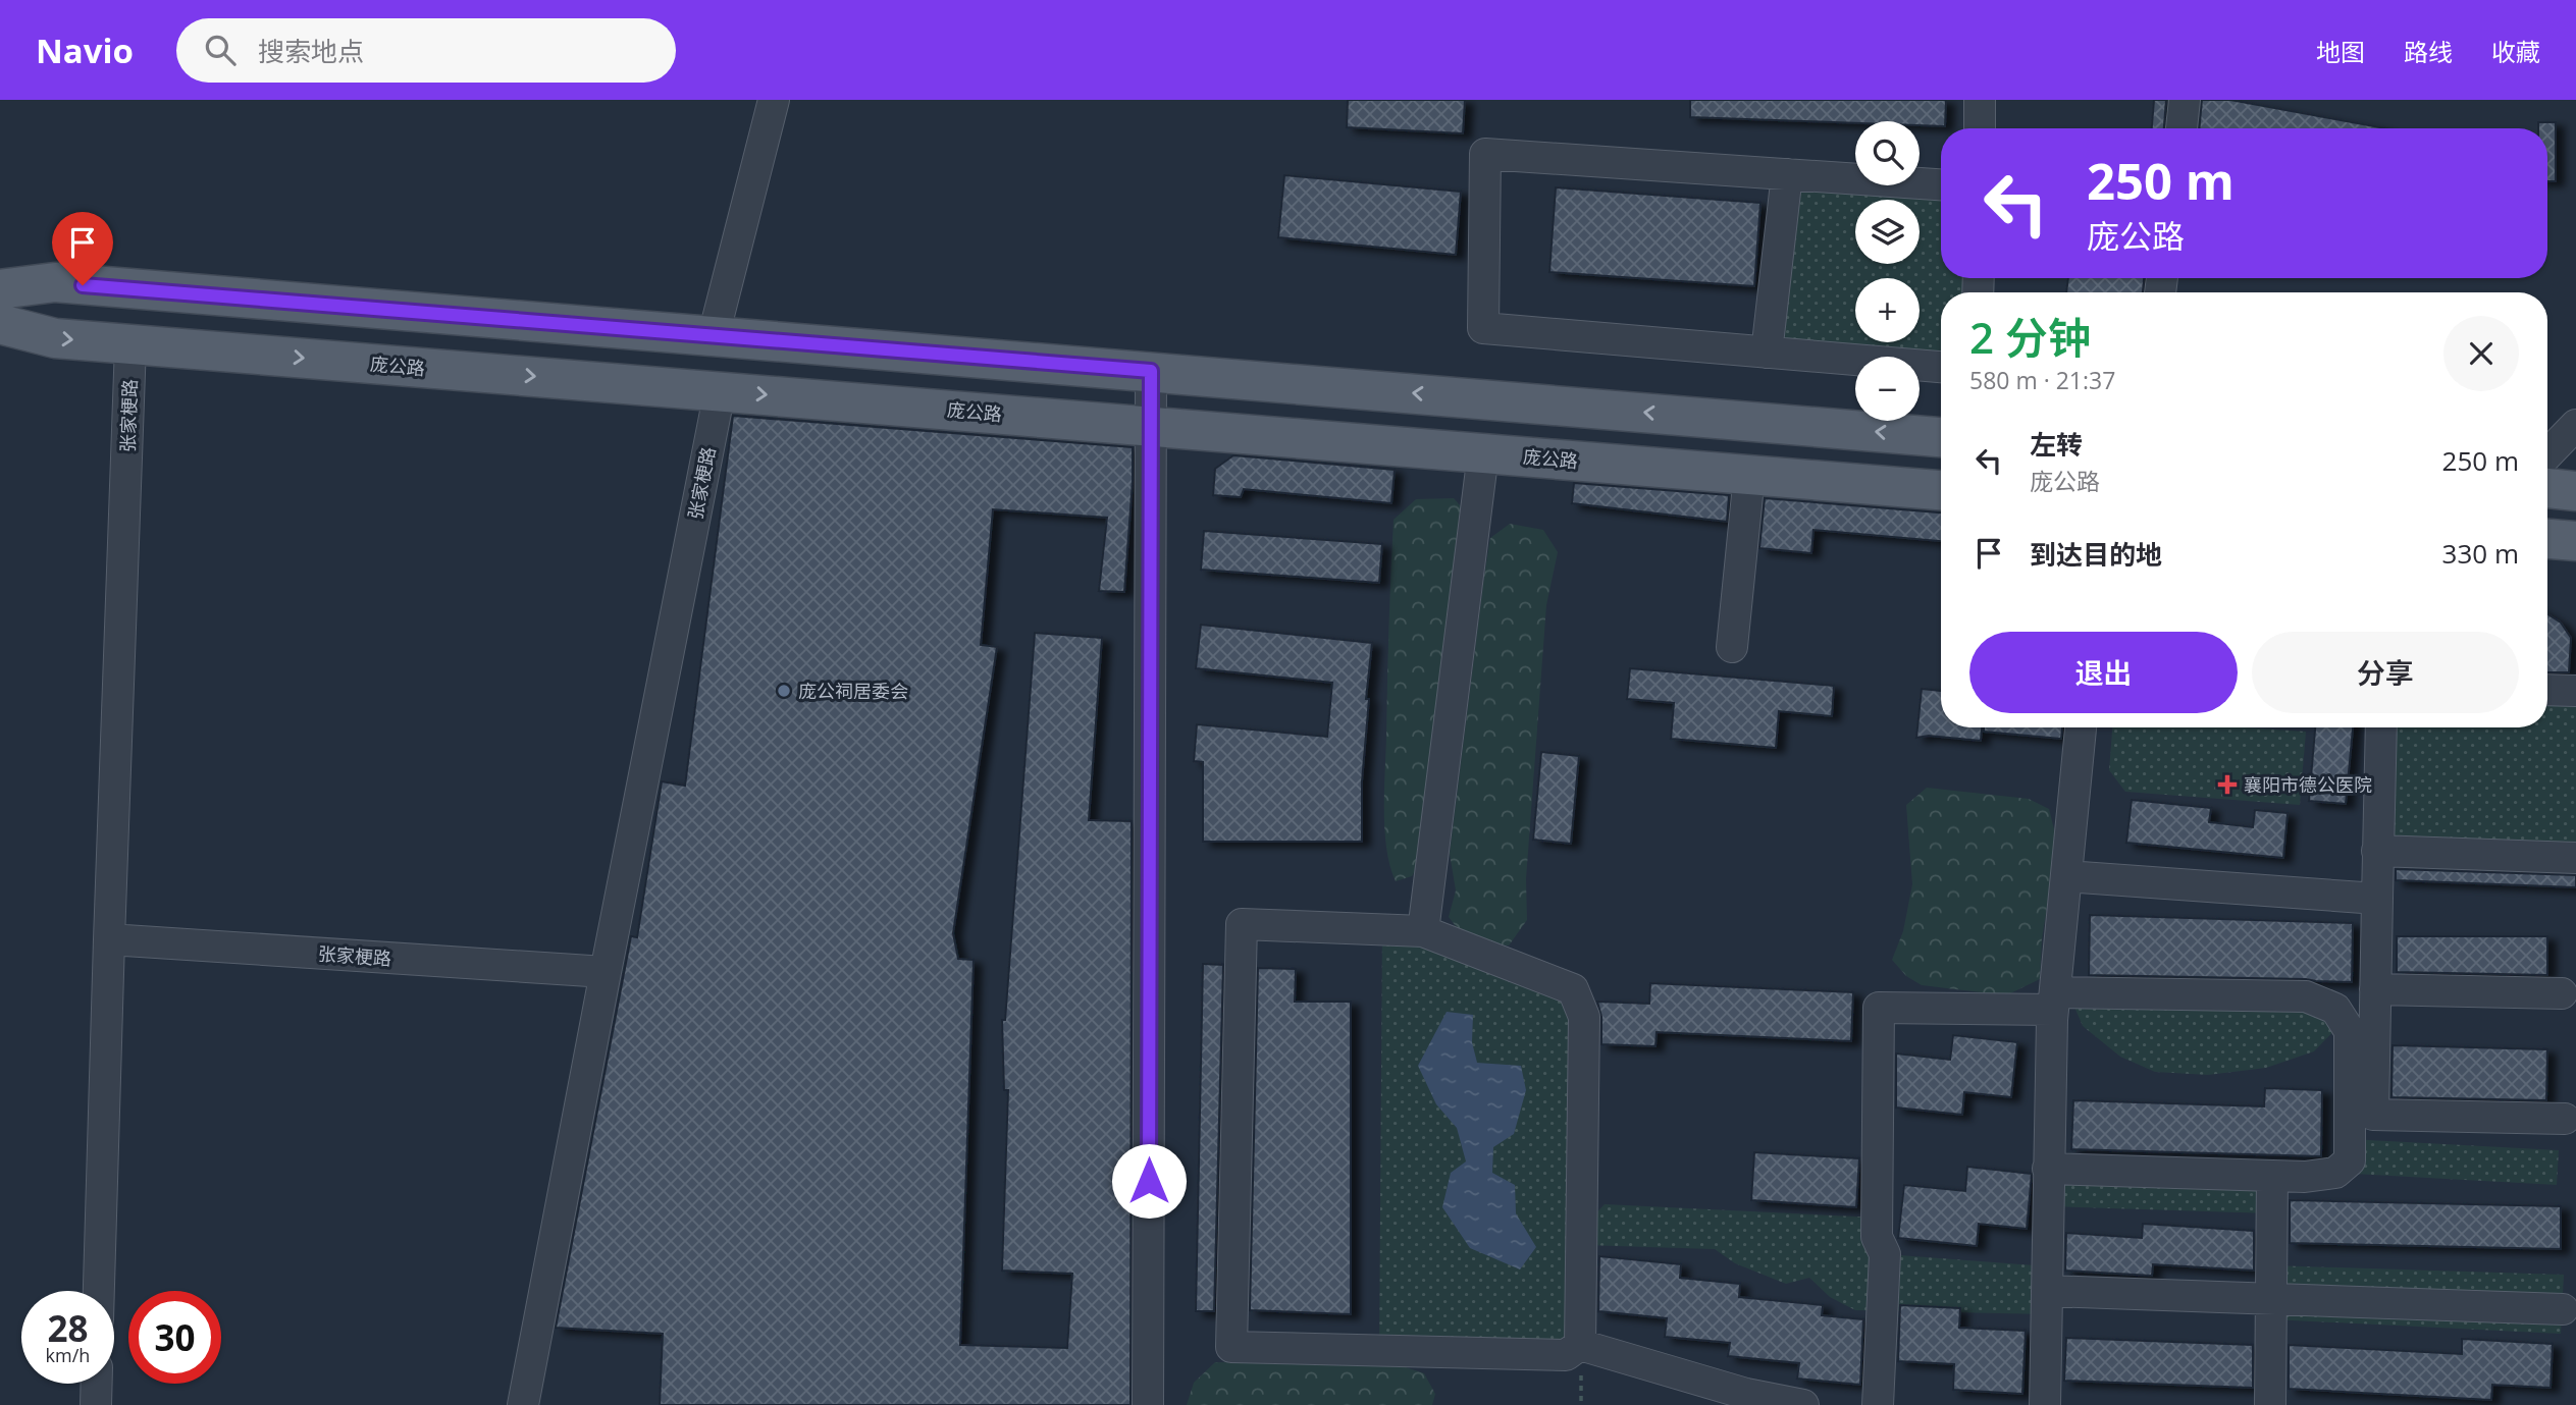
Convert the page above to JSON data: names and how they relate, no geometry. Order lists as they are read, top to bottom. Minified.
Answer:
{"streets":{"main road":["庞公路"],"street":["张家梗路"]},"crossings":[["庞公路","张家梗路"]],"places":{"other":["庞公祠居委会"],"health":["襄阳市德公医院"]},"page":{"header":"Navio","search":"搜索地点","nav":["地图","路线","收藏"],"map_buttons":["+","−"],"turn":["250 m","庞公路"],"heading":["2 分钟","580 m · 21:37"],"list":[{"name":"左转","note":"庞公路","value":"250 m"},{"name":"到达目的地","value":"330 m"}],"buttons":["退出","分享"],"speed":"28 km/h","limit":"30"}}
